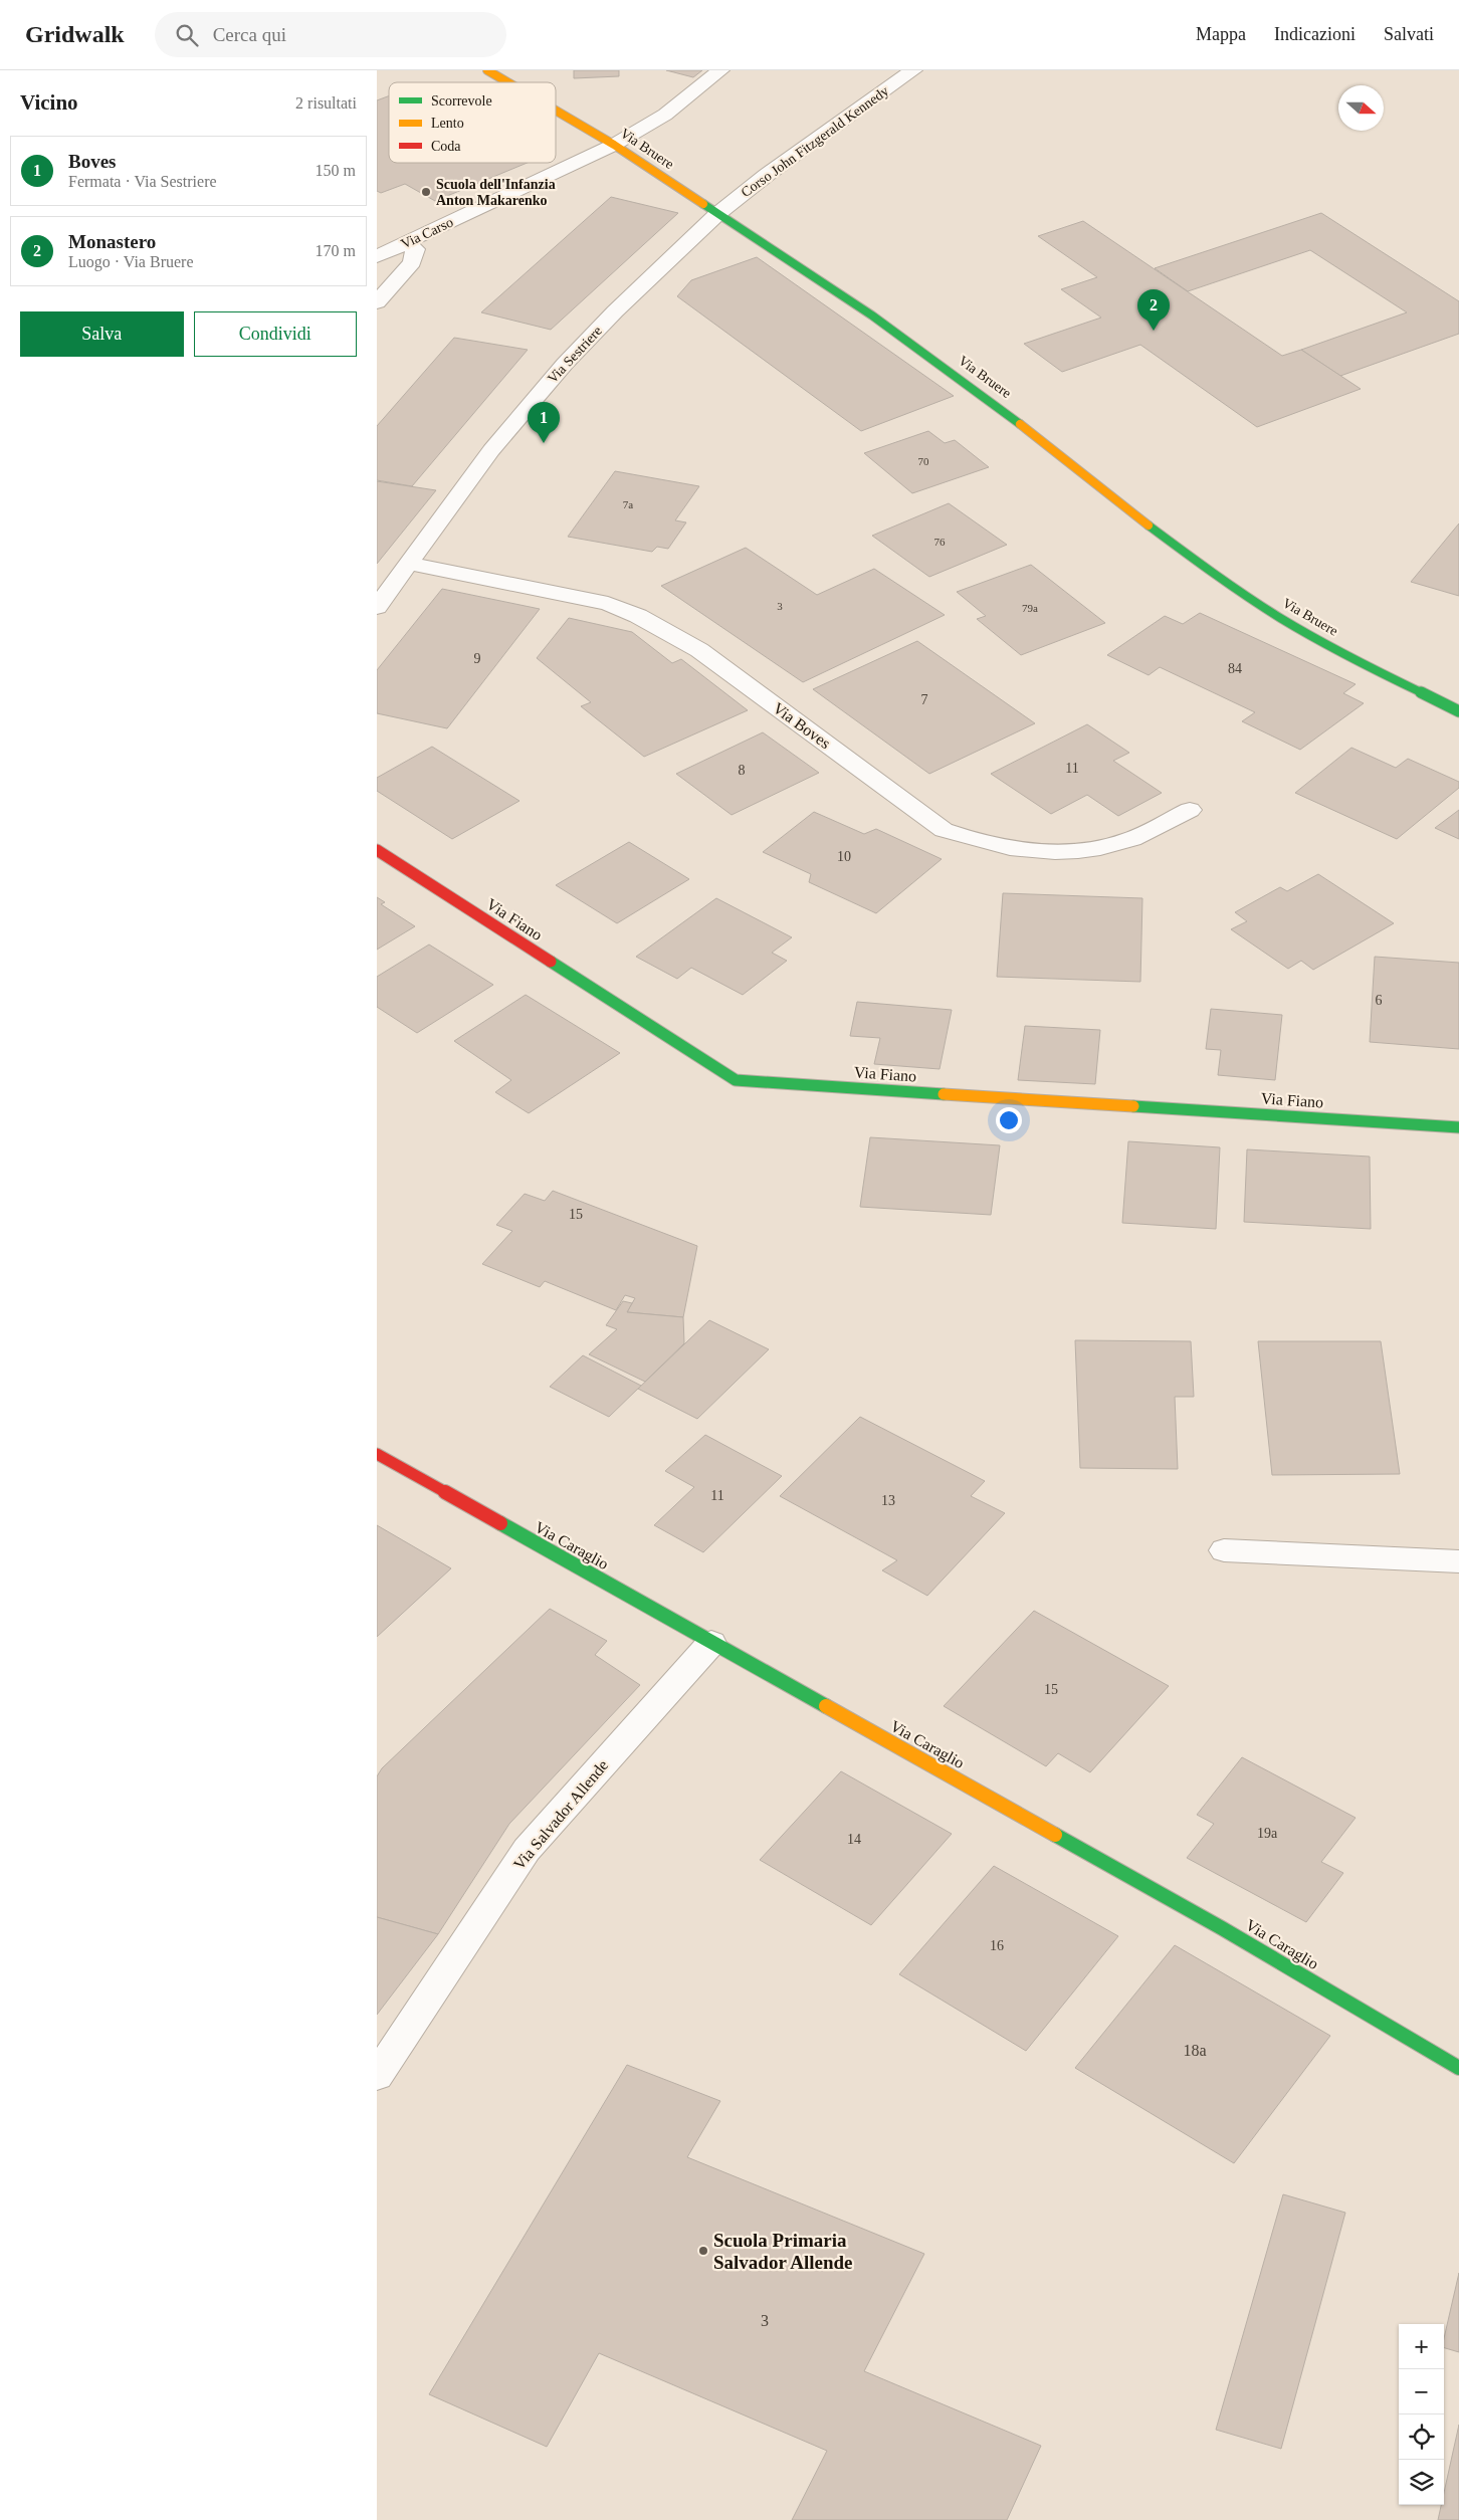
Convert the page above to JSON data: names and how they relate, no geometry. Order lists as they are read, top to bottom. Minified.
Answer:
{"streets":{"street":["Corso John Fitzgerald Kennedy","Via Bruere","Via Carso","Via Sestriere","Via Boves","Via Fiano","Via Caraglio","Via Salvador Allende"]},"crossings":[["Corso John Fitzgerald Kennedy","Via Bruere"],["Corso John Fitzgerald Kennedy","Via Sestriere"],["Via Bruere","Via Carso"],["Via Bruere","Via Sestriere"],["Via Sestriere","Via Boves"],["Via Caraglio","Via Salvador Allende"]],"places":["Scuola dell'Infanzia Anton Makarenko","Scuola Primaria Salvador Allende"],"house_numbers":["70","7a","76","3","79a","9","84","7","11","8","10","6","15","11","13","15","19a","14","16","18a","3"],"legend":["Scorrevole","Lento","Coda"],"north":"right","page":{"header":"Gridwalk","search":"Cerca qui","nav":["Mappa","Indicazioni","Salvati"],"heading":["Vicino","2 risultati"],"list":[{"mark":"1","name":"Boves","note":"Fermata · Via Sestriere","value":"150 m"},{"mark":"2","name":"Monastero","note":"Luogo · Via Bruere","value":"170 m"}],"pins":["2","1"],"buttons":["Salva","Condividi"],"map_buttons":["+","−"]}}
